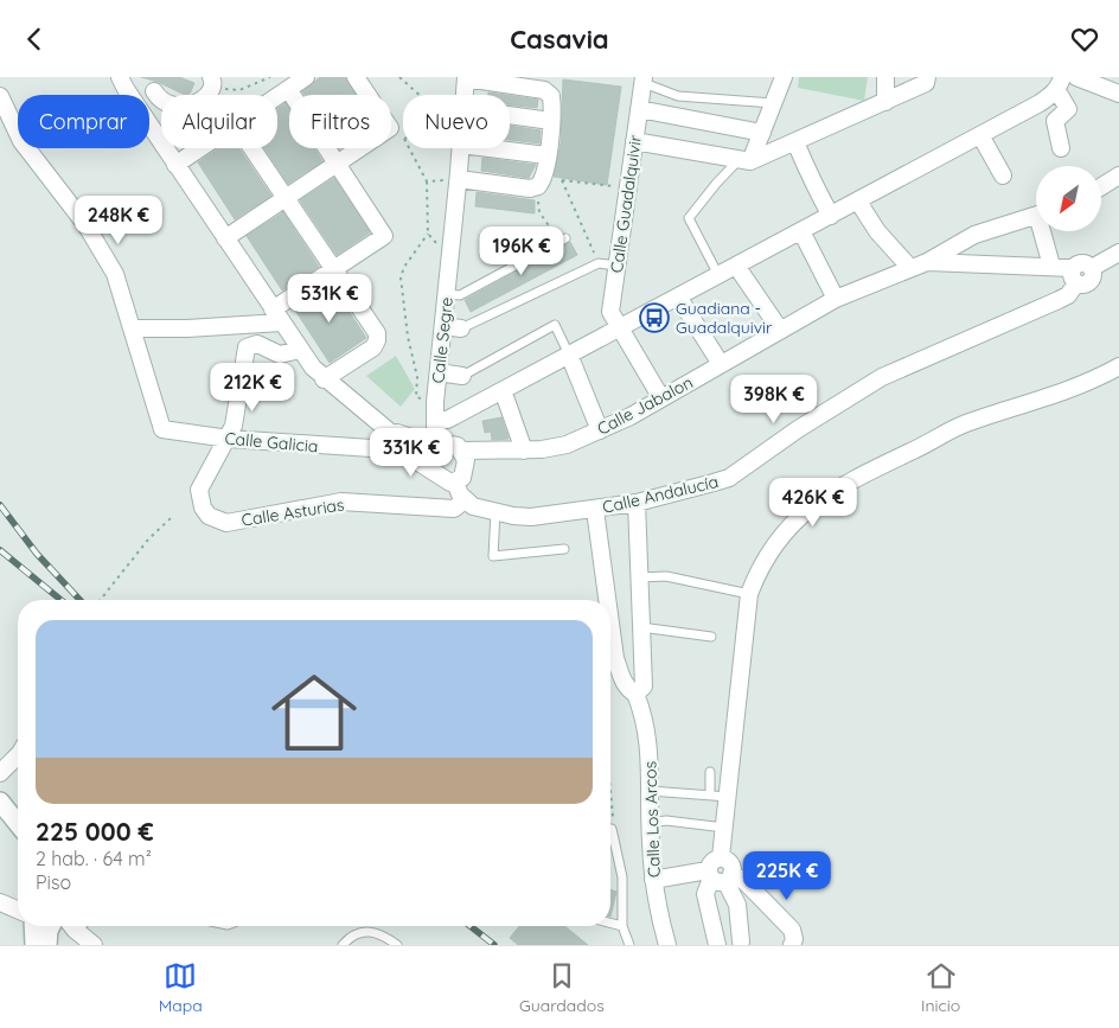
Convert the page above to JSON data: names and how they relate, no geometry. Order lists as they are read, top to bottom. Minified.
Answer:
{"streets":{"street":["Calle Guadalquivir","Calle Segre","Calle Jabalon","Calle Galicia","Calle Andalucía","Calle Asturias","Calle Los Arcos"]},"crossings":[["Calle Guadalquivir","Calle Jabalon"],["Calle Segre","Calle Jabalon"],["Calle Segre","Calle Galicia"],["Calle Jabalon","Calle Galicia"],["Calle Galicia","Calle Asturias"],["Calle Andalucía","Calle Asturias"],["Calle Andalucía","Calle Los Arcos"]],"places":{"bus stop":["Guadiana - Guadalquivir"]},"north":"bottom left","page":{"header":"Casavia","chip":["Comprar","Alquilar","Filtros","Nuevo"],"price":["248K €","196K €","531K €","212K €","398K €","331K €","426K €","225K €"],"list":[{"name":"225 000 €","note":"2 hab. · 64 m² · Piso"}],"tabs":["Mapa","Guardados","Inicio"]}}
